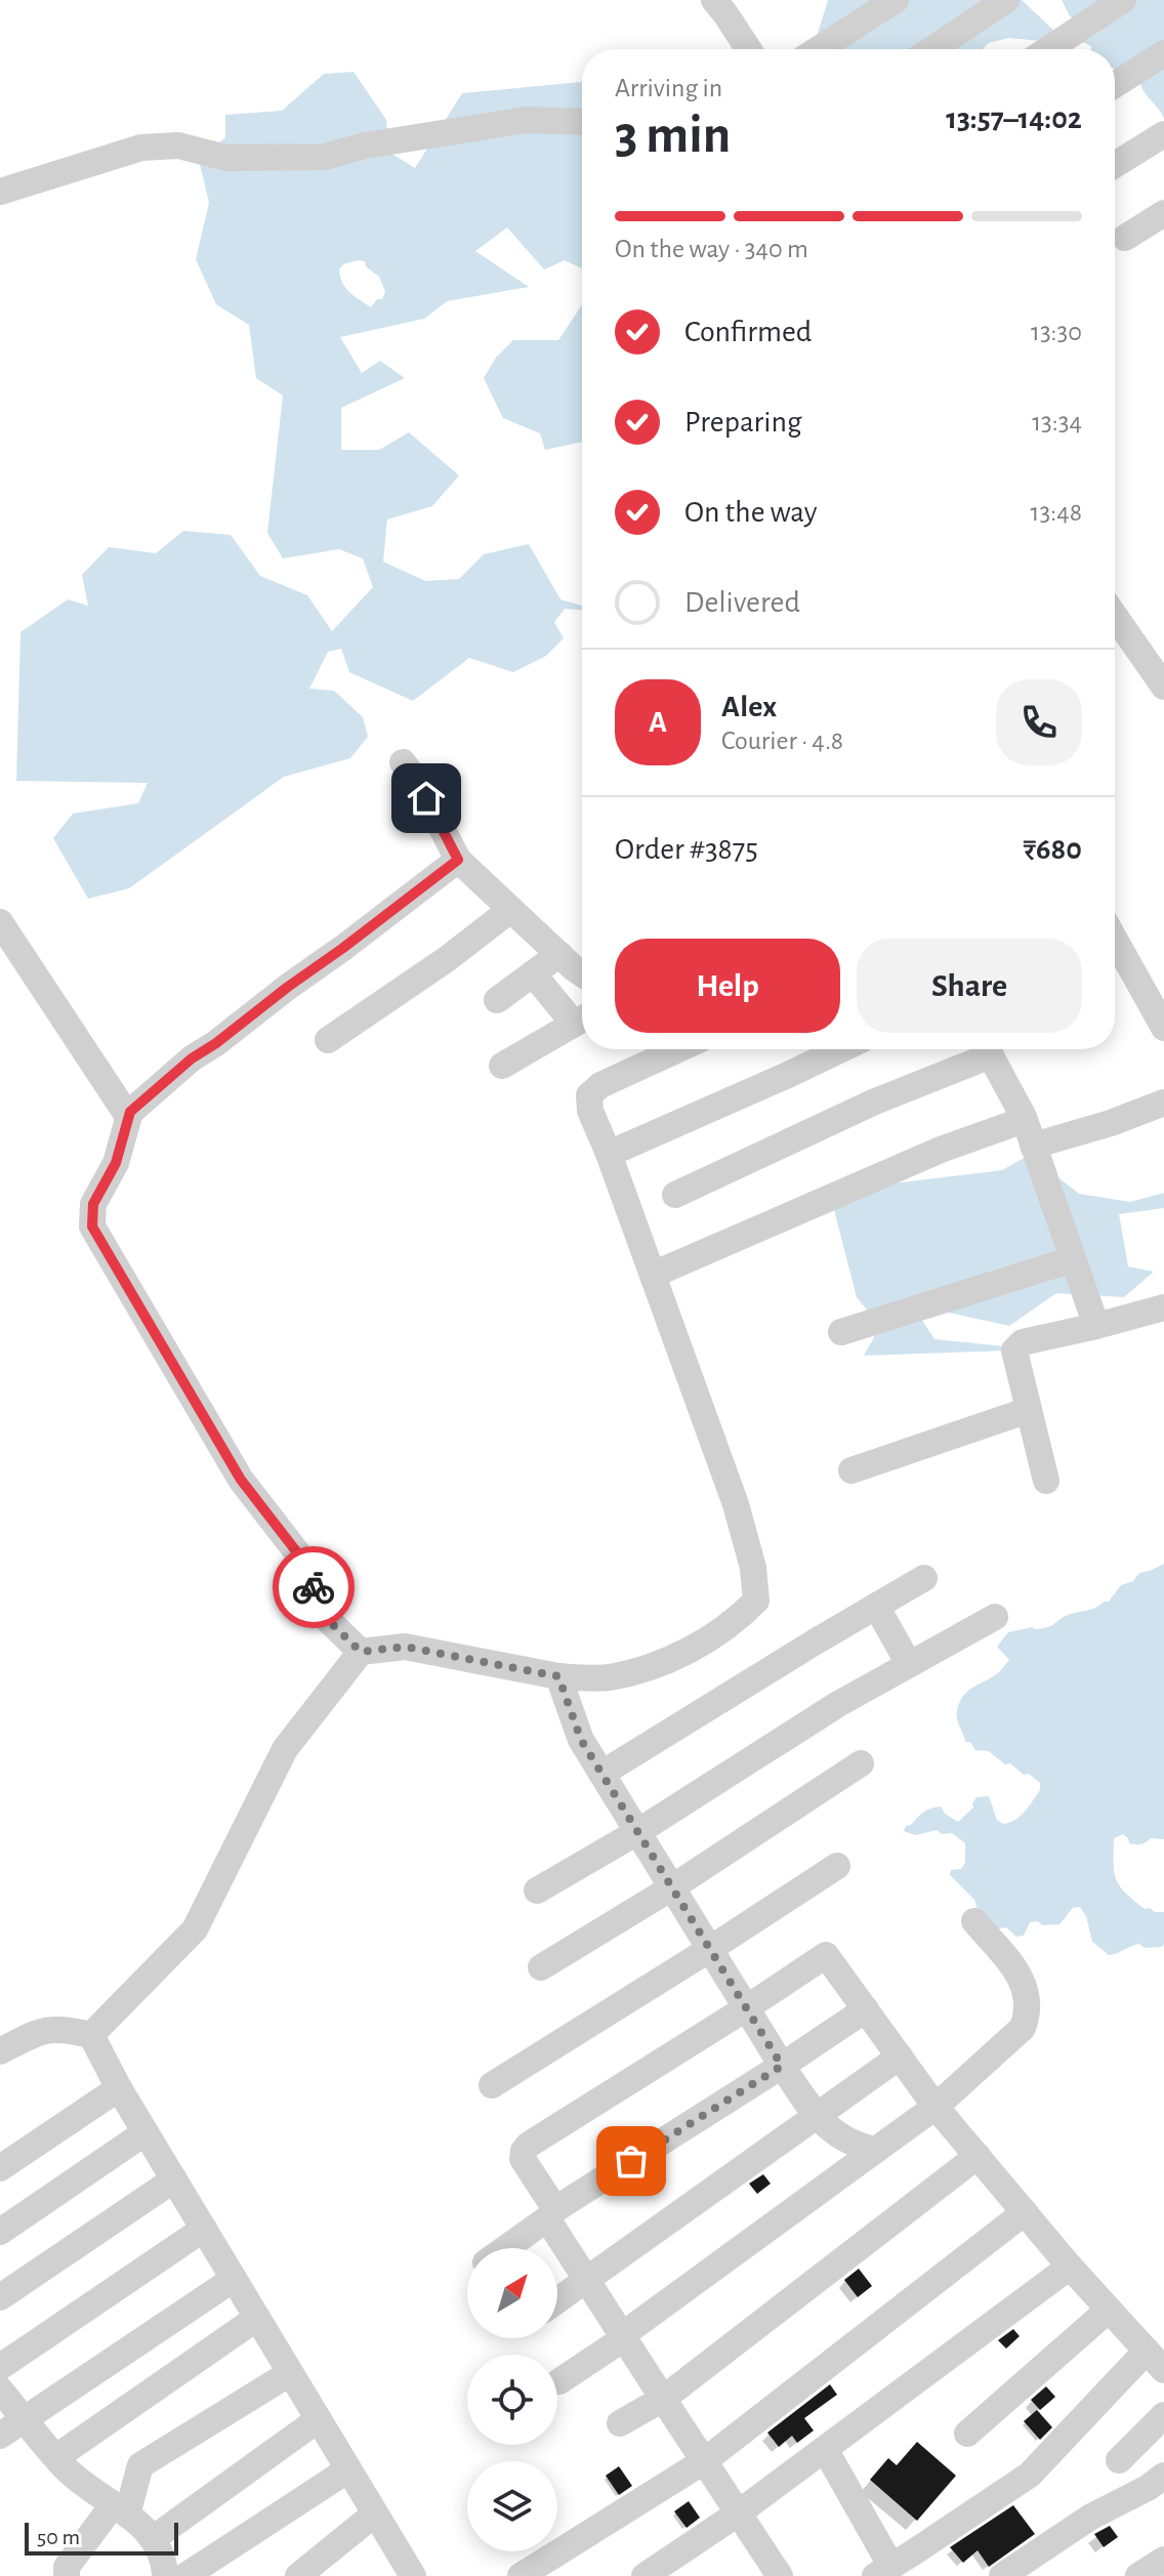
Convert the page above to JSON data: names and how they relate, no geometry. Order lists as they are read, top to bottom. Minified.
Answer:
{"scale_bar":"50 m","north":"top right","page":{"heading":["3 min","Arriving in","13:57–14:02"],"panel":["Alex","Courier · 4.8","Order #3875","₹680"],"bar":"On the way · 340 m","list":[["Confirmed","13:30"],["Preparing","13:34"],["On the way","13:48"],"Delivered"],"round":"A","buttons":["Help","Share"],"scale":"50 m"}}
